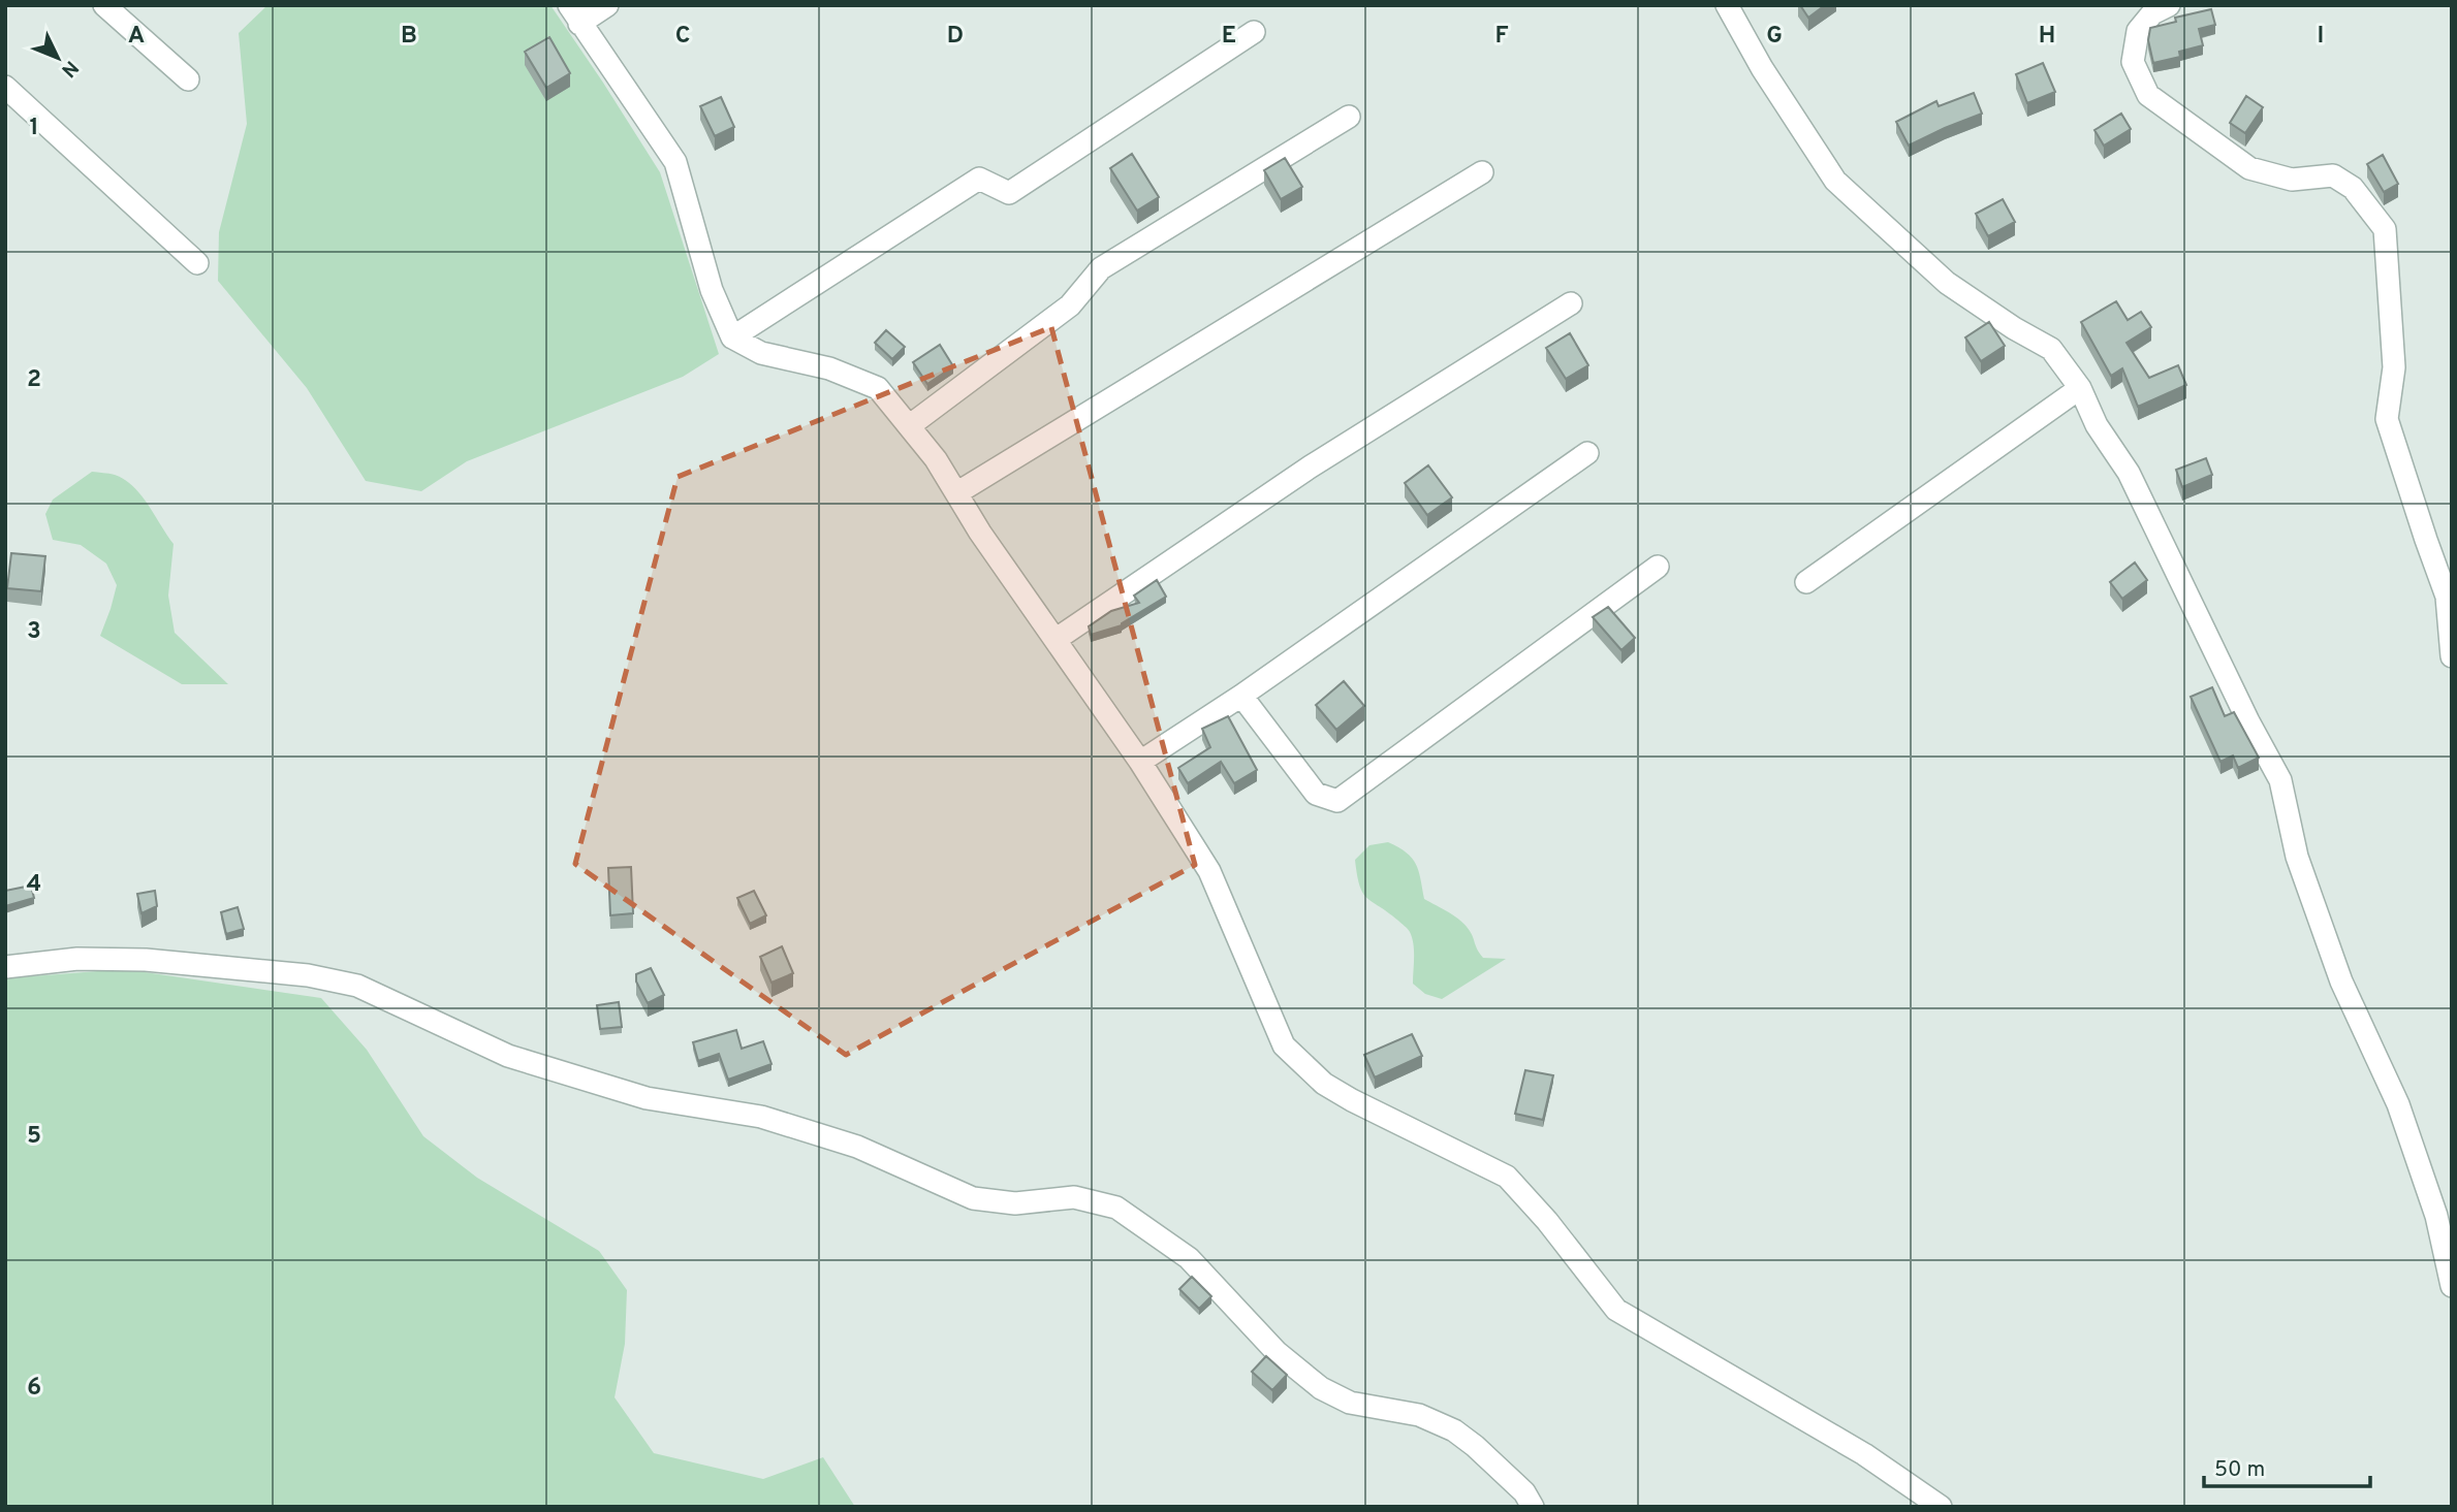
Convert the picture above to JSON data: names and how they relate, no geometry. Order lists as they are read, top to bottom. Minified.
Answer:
{"scale_bar":"50 m","north":"bottom right","grid":{"columns":["A","B","C","D","E","F","G","H","I"],"rows":["1","2","3","4","5","6"]}}
